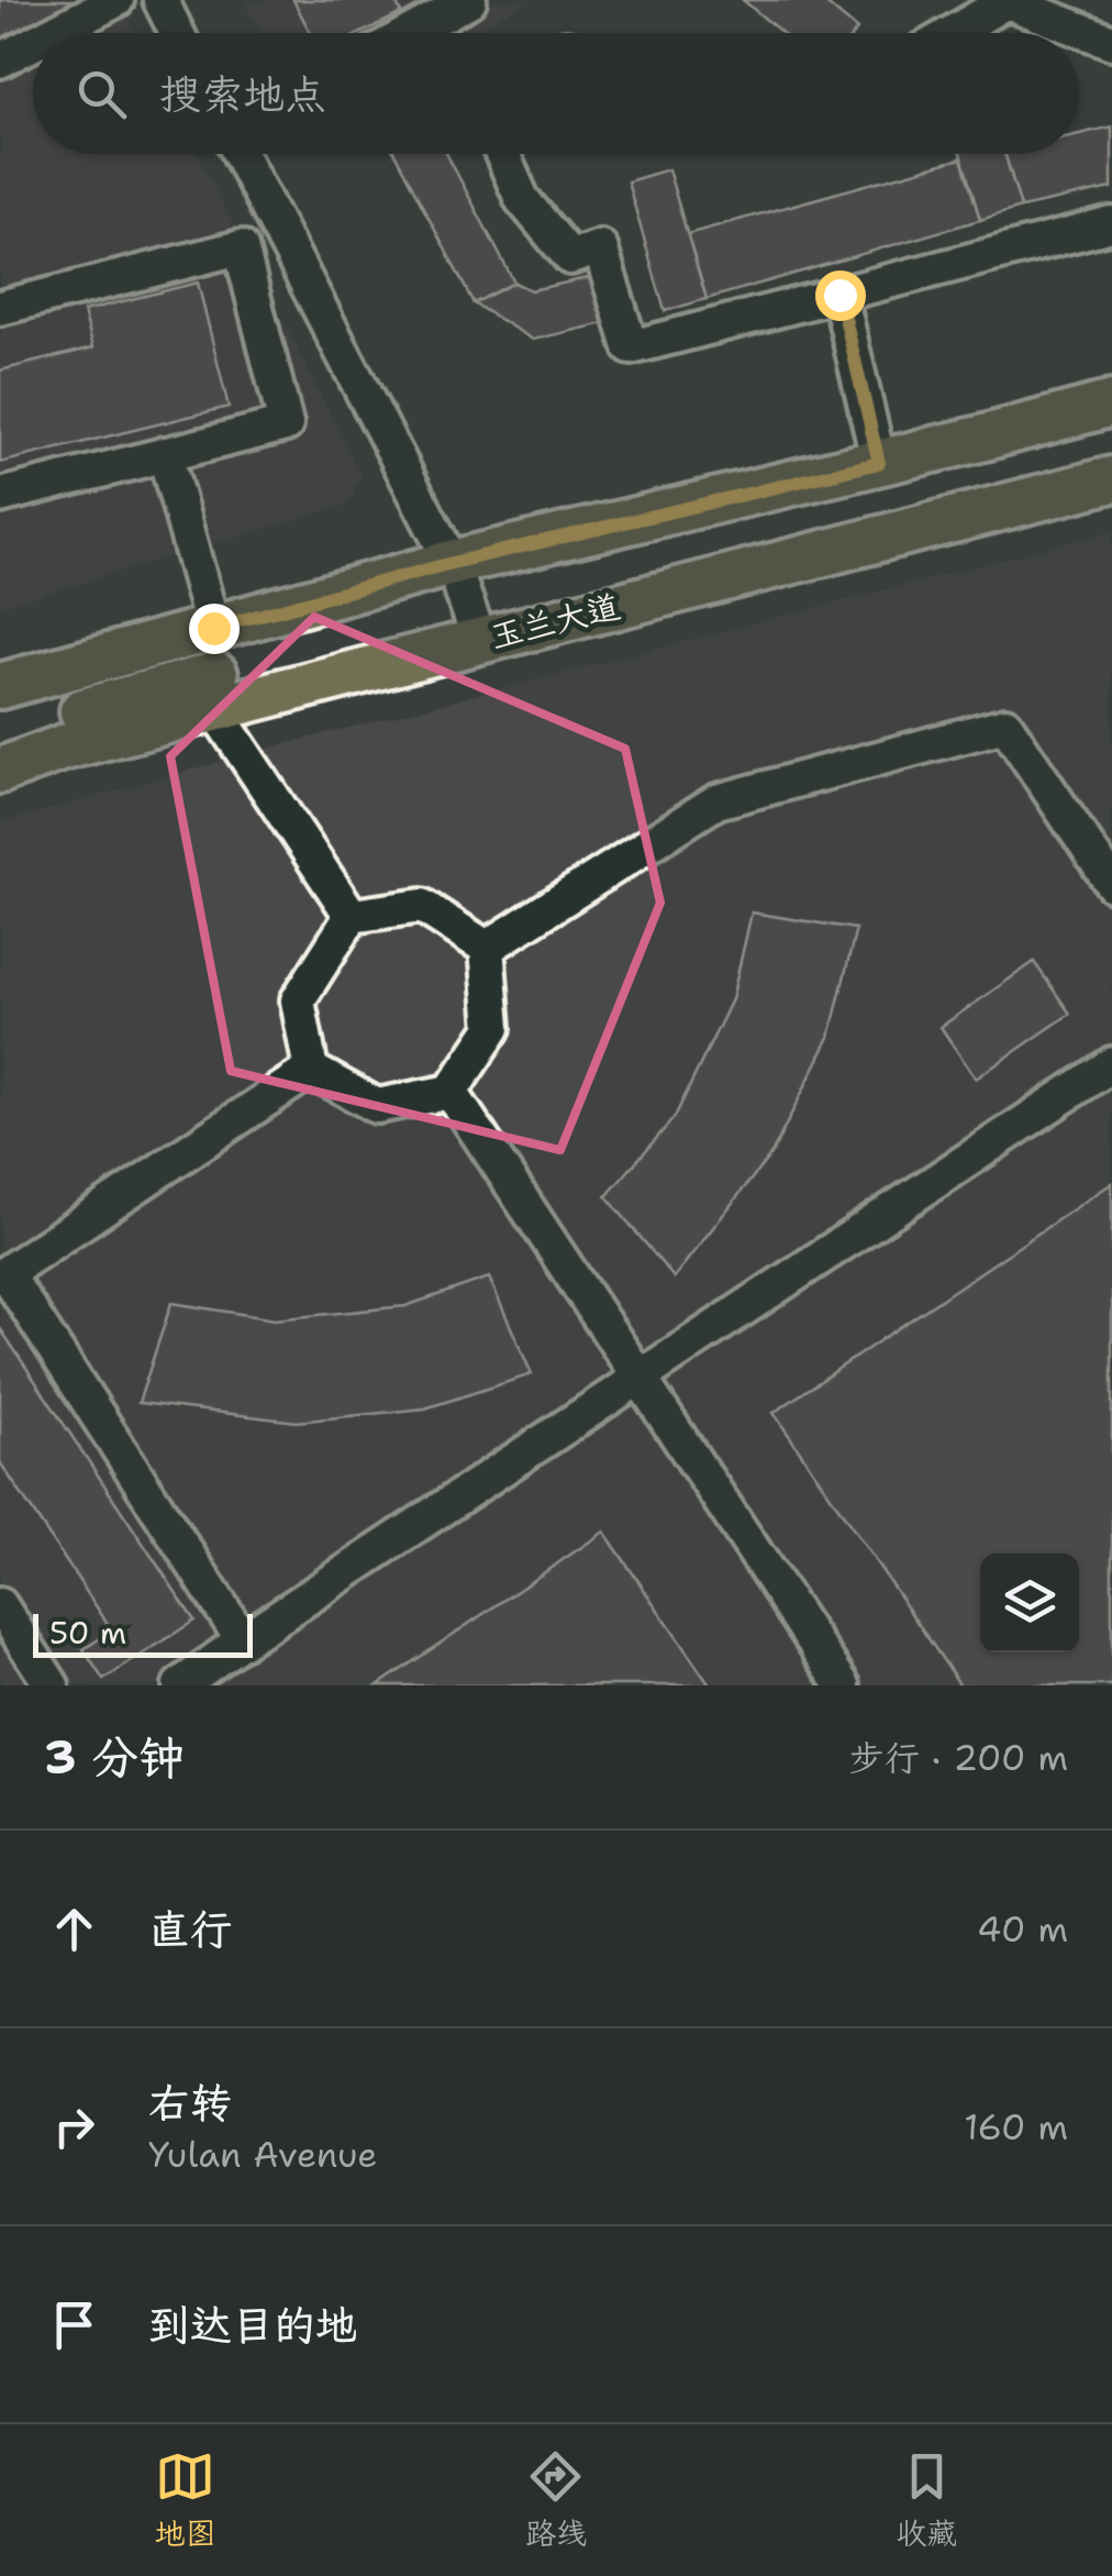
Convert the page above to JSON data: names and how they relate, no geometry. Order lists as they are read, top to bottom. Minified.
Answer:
{"streets":{"main road":["玉兰大道"]},"scale_bar":"50 m","page":{"search":"搜索地点","scale":"50 m","heading":["3 分钟","步行 · 200 m"],"list":[["直行","40 m"],["右转","Yulan Avenue","160 m"],"到达目的地"],"nav":["地图","路线","收藏"]}}
